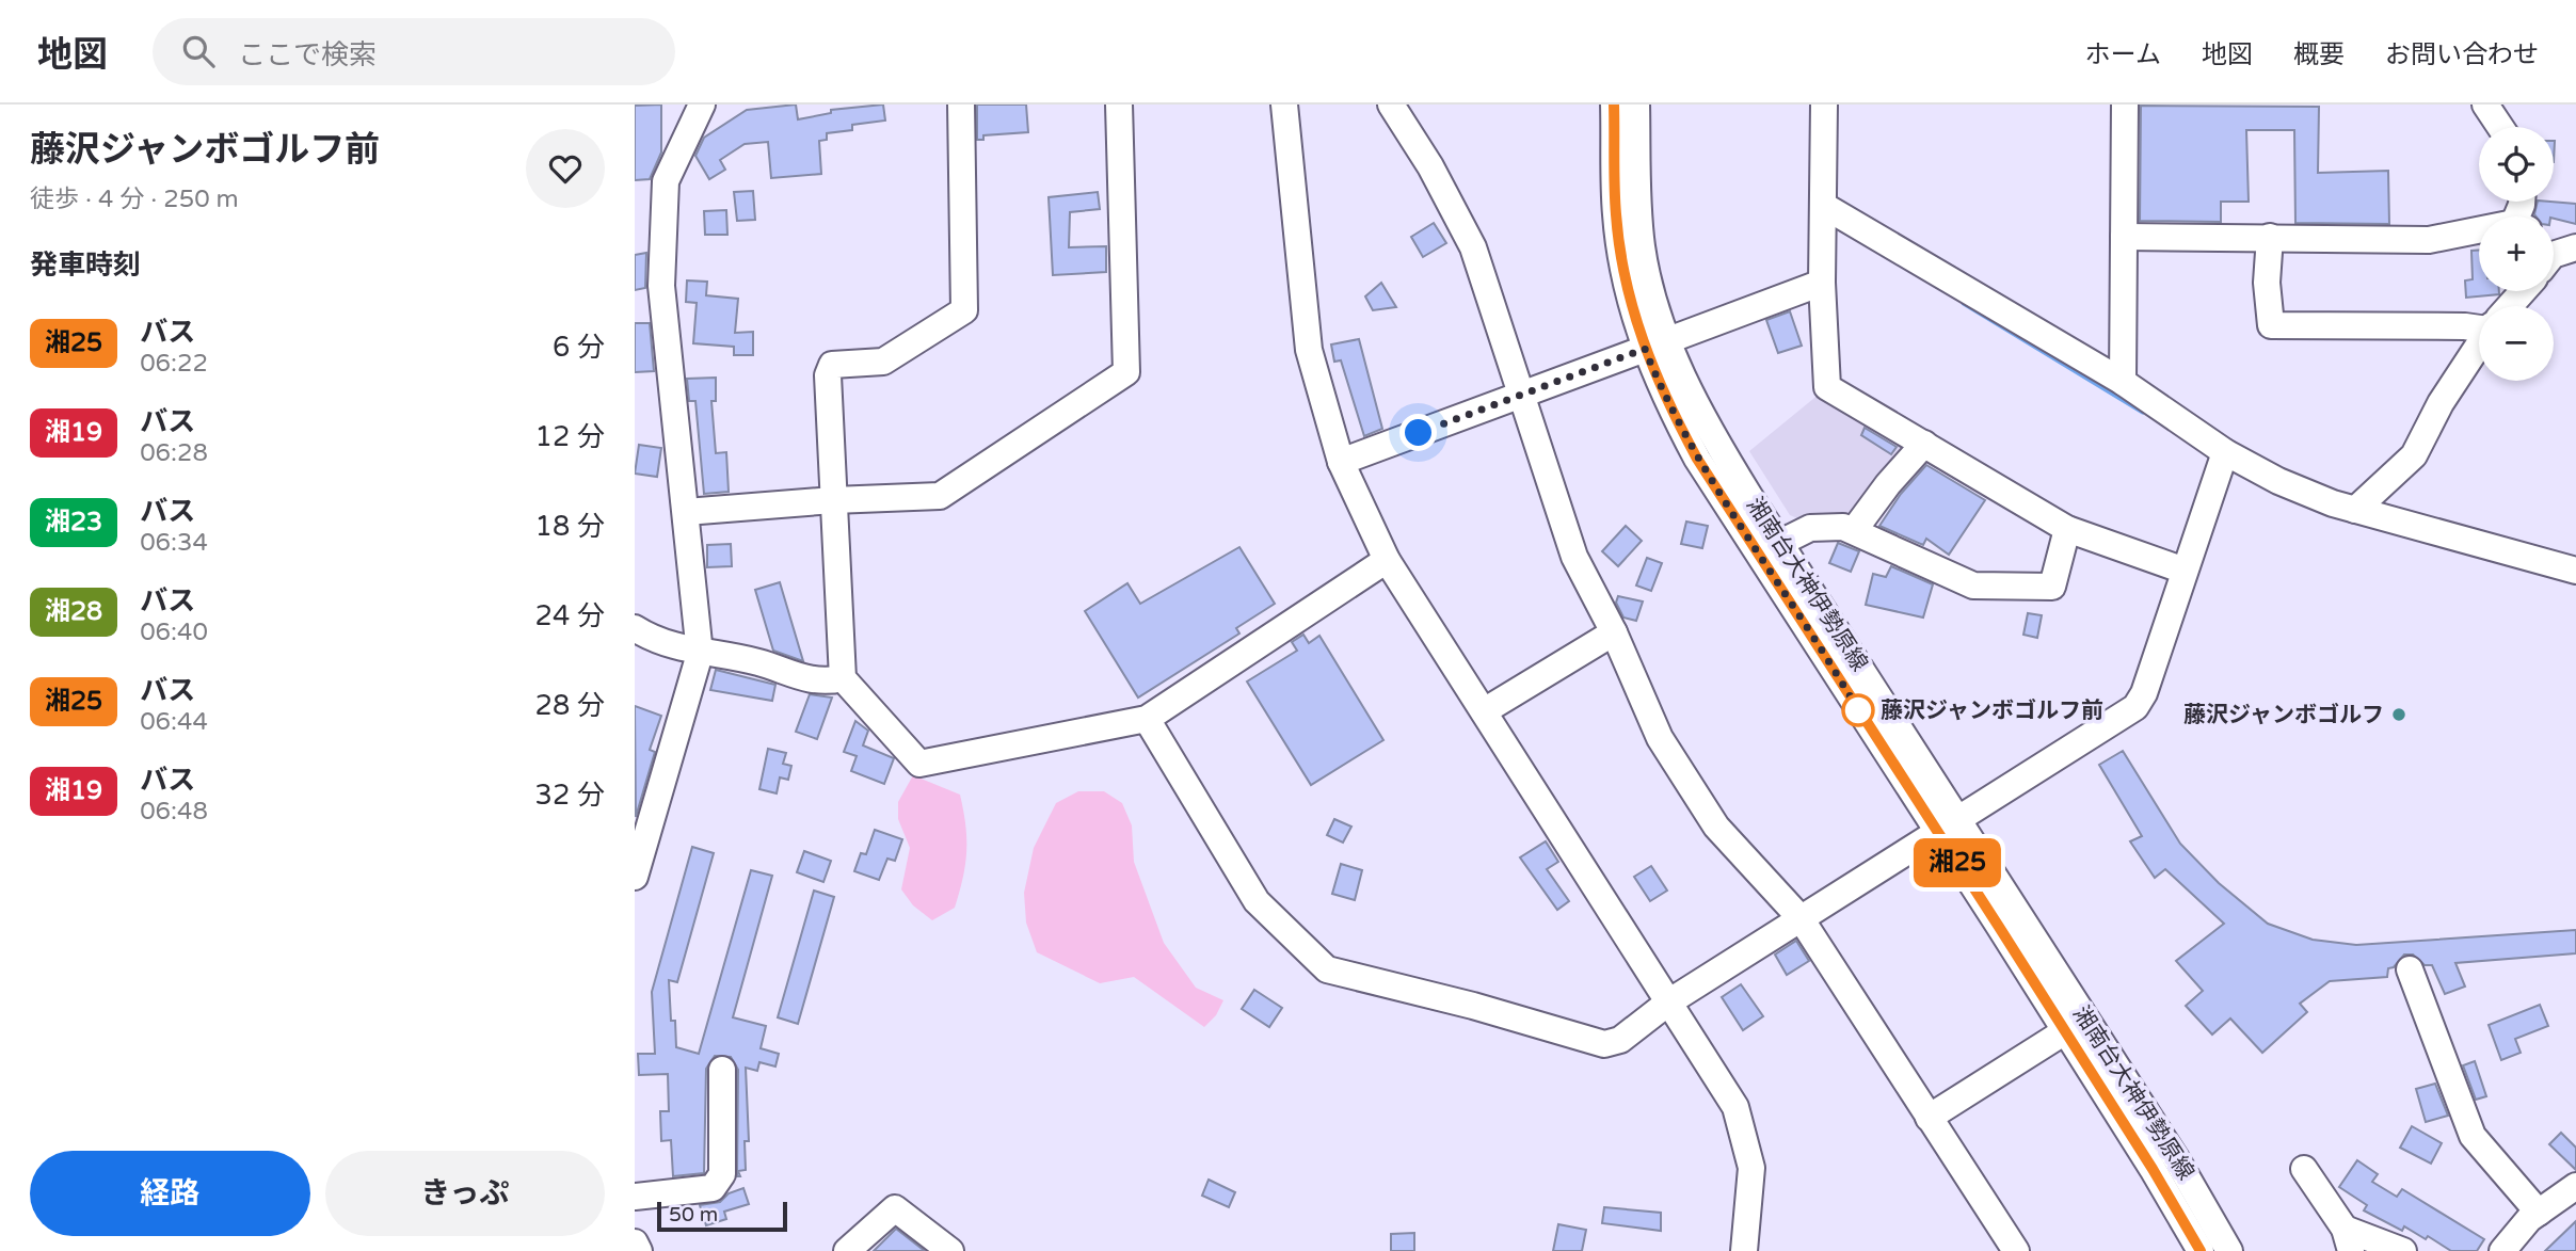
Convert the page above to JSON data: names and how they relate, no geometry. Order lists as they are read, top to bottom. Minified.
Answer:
{"streets":{"street":["湘南台大神伊勢原線"]},"places":["藤沢ジャンボゴルフ前","藤沢ジャンボゴルフ"],"lines":["bus line 湘25"],"scale_bar":"50 m","page":{"header":"地図","search":"ここで検索","nav":["ホーム","地図","概要","お問い合わせ"],"heading":[["藤沢ジャンボゴルフ前","徒歩 · 4 分 · 250 m"],"発車時刻"],"on_map":"湘25","map_buttons":["+","−"],"list":[{"mark":"湘25","name":"バス","note":"06:22","value":"6 分"},{"mark":"湘19","name":"バス","note":"06:28","value":"12 分"},{"mark":"湘23","name":"バス","note":"06:34","value":"18 分"},{"mark":"湘28","name":"バス","note":"06:40","value":"24 分"},{"mark":"湘25","name":"バス","note":"06:44","value":"28 分"},{"mark":"湘19","name":"バス","note":"06:48","value":"32 分"}],"buttons":["経路","きっぷ"],"scale":"50 m"}}
